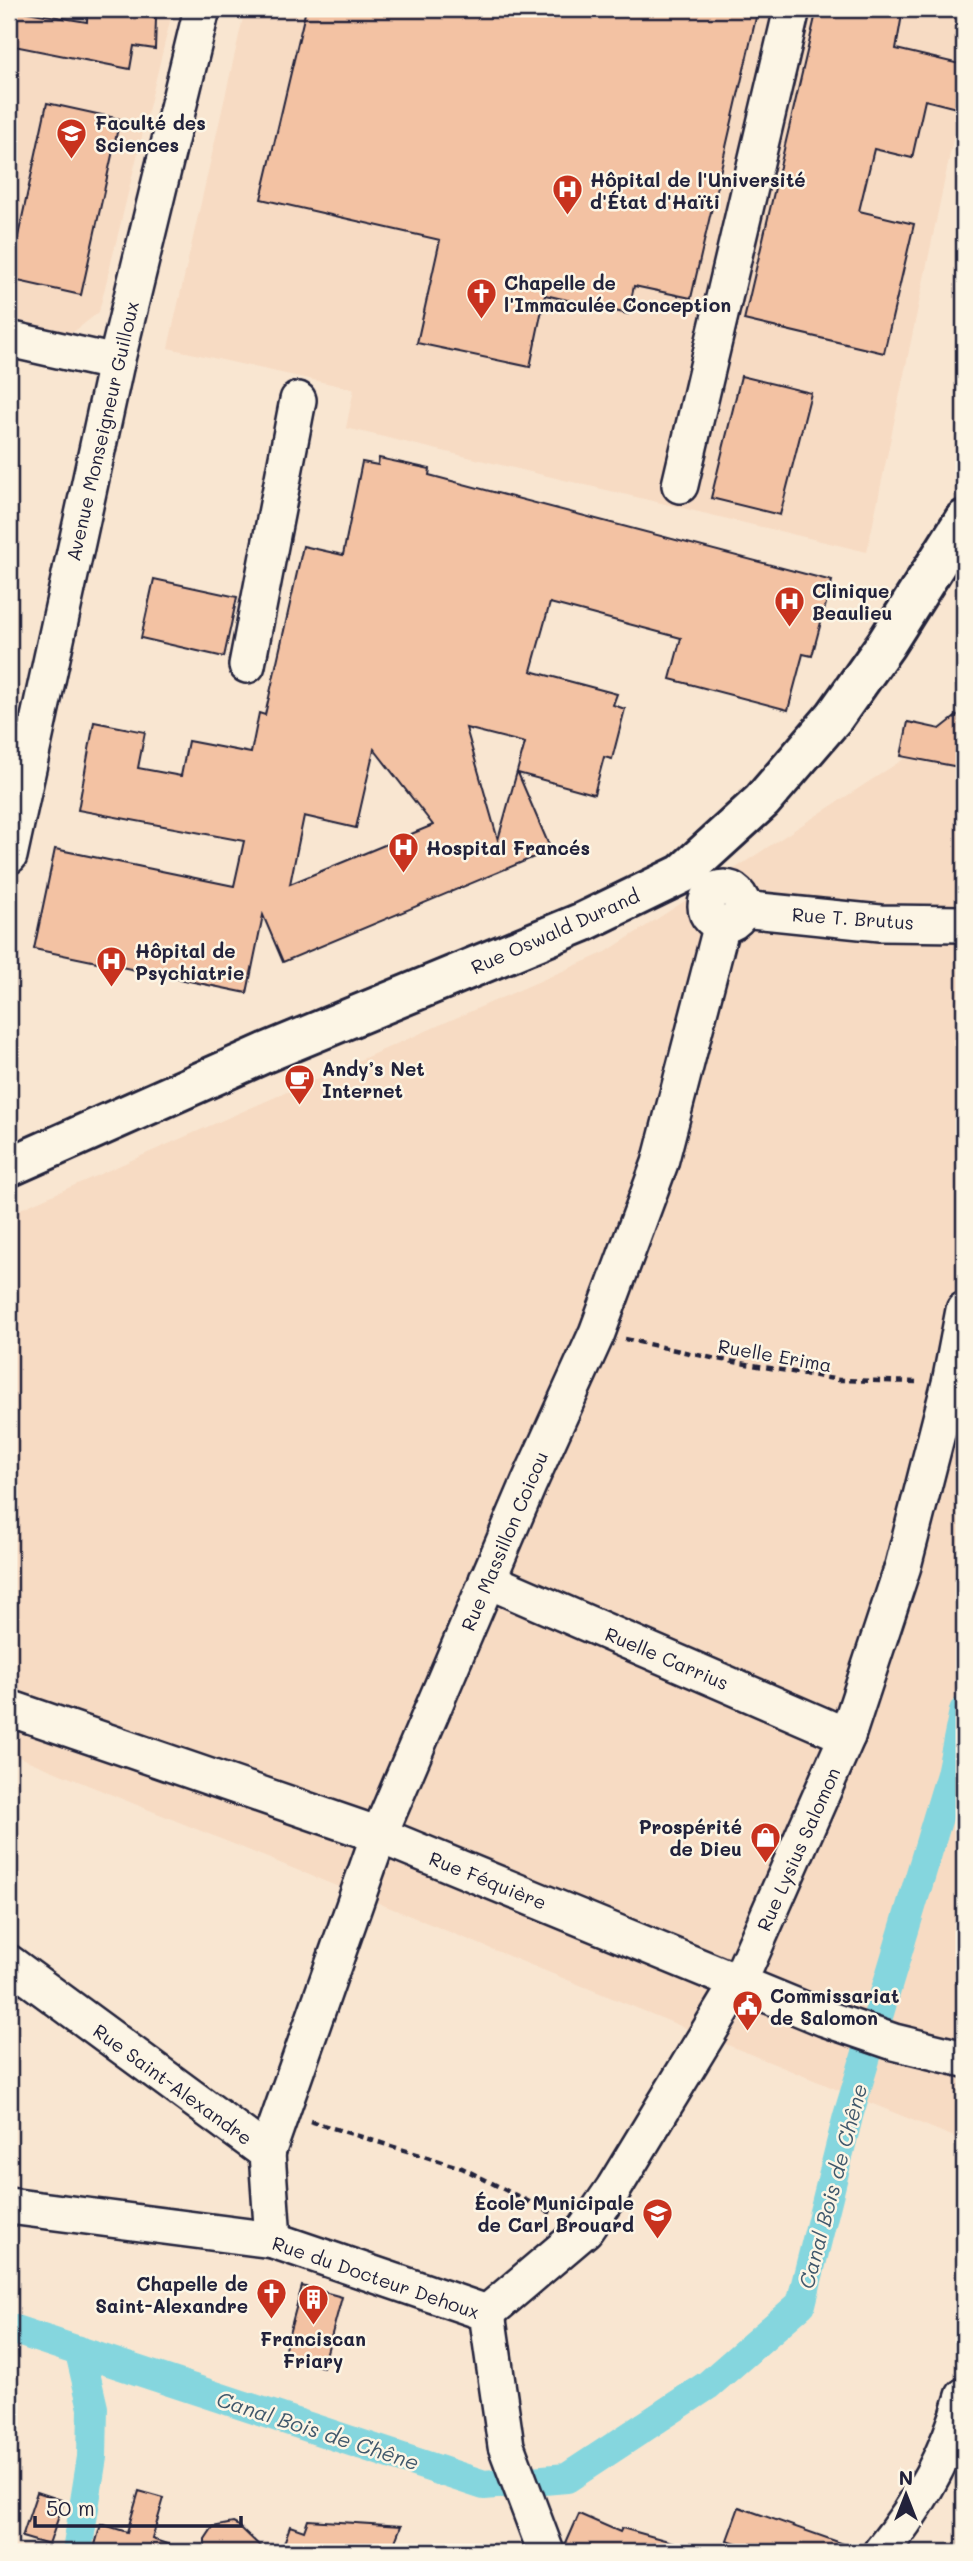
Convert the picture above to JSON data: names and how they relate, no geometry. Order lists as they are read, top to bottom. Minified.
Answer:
{"streets":{"main road":["Rue Oswald Durand"],"street":["Avenue Monseigneur Guilloux","Rue T. Brutus","Rue Massillon Coicou","Ruelle Carrius","Rue Lysius Salomon","Rue Féquière","Rue Saint-Alexandre","Rue du Docteur Dehoux"],"path":["Ruelle Erima"]},"crossings":[["Rue T. Brutus","Rue Oswald Durand"],["Rue T. Brutus","Rue Massillon Coicou"],["Rue Oswald Durand","Rue Massillon Coicou"],["Ruelle Erima","Rue Massillon Coicou"],["Ruelle Erima","Rue Lysius Salomon"],["Rue Massillon Coicou","Ruelle Carrius"],["Rue Massillon Coicou","Rue Féquière"],["Rue Massillon Coicou","Rue Saint-Alexandre"],["Ruelle Carrius","Rue Lysius Salomon"],["Rue Lysius Salomon","Rue Féquière"],["Rue Lysius Salomon","Rue du Docteur Dehoux"],["Rue Saint-Alexandre","Rue du Docteur Dehoux"]],"water":["Canal Bois de Chêne"],"places":{"school or university":["Faculté des Sciences","École Municipale de Carl Brouard"],"hospital":["Hôpital de l'Université d'État d'Haïti","Clinique Beaulieu","Hospital Francés","Hôpital de Psychiatrie"],"church":["Chapelle de l'Immaculée Conception","Chapelle de Saint-Alexandre"],"cafe":["Andy’s Net Internet"],"shop":["Prospérité de Dieu"],"public building":["Commissariat de Salomon"],"building":["Franciscan Friary"]},"scale_bar":"50 m","north":"top"}
